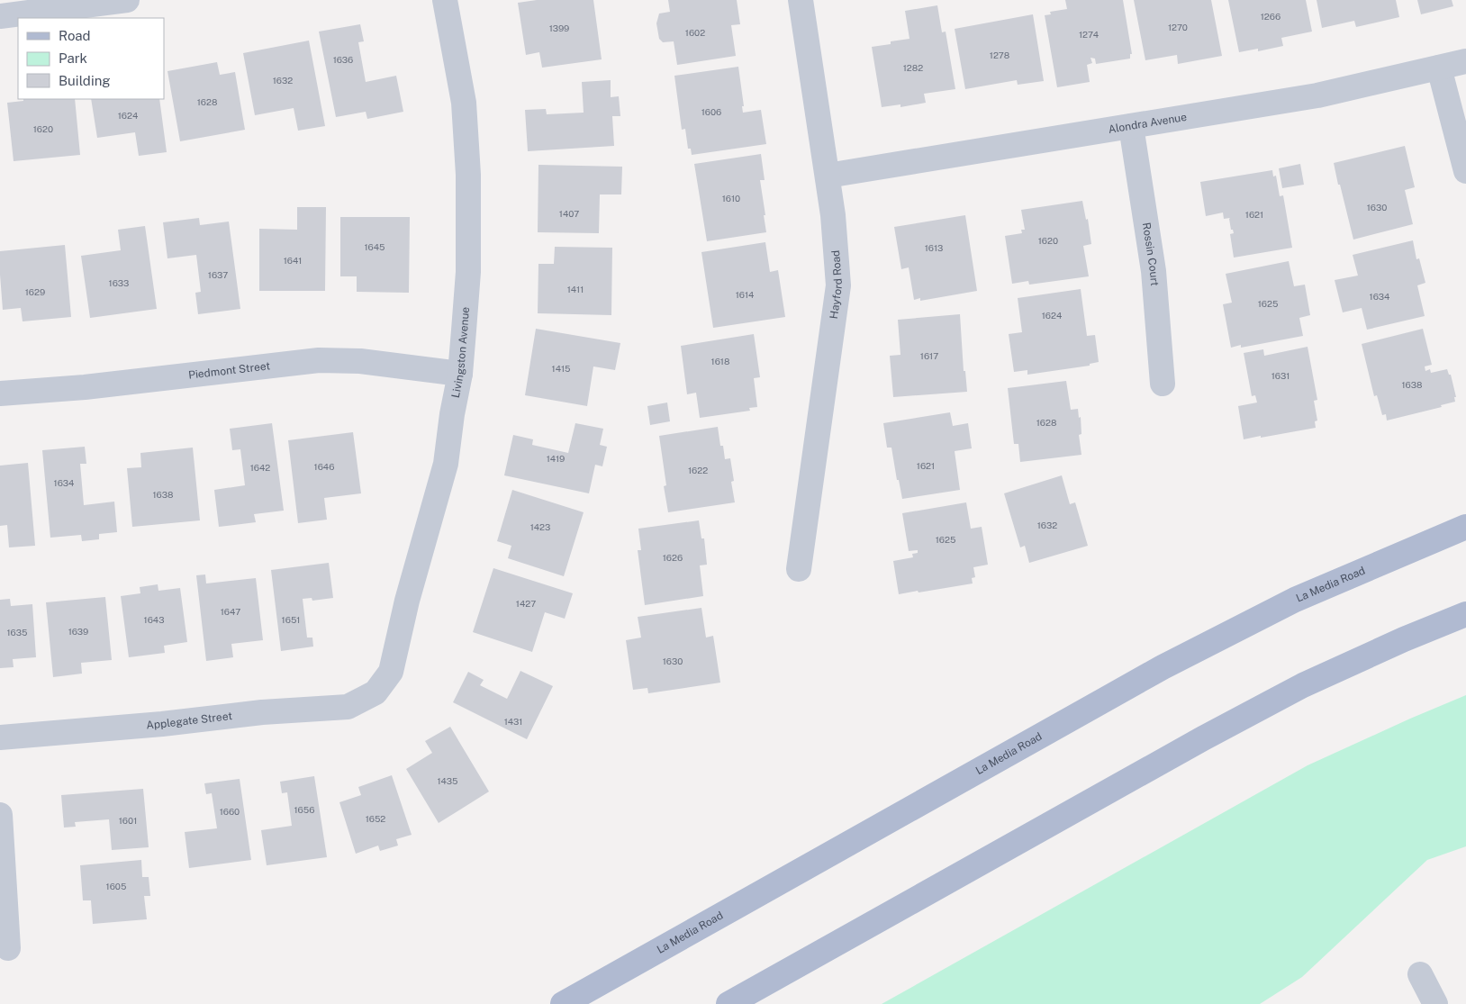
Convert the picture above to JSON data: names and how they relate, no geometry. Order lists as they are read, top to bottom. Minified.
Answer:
{"streets":{"main road":["La Media Road"],"street":["Alondra Avenue","Rossin Court","Hayford Road","Livingston Avenue","Piedmont Street","Applegate Street"]},"crossings":[["Alondra Avenue","Rossin Court"],["Alondra Avenue","Hayford Road"],["Livingston Avenue","Piedmont Street"],["Livingston Avenue","Applegate Street"]],"house_numbers":["1266","1270","1399","1602","1274","1278","1636","1282","1632","1628","1606","1624","1620","1610","1630","1407","1621","1620","1645","1613","1641","1637","1633","1411","1629","1614","1634","1625","1624","1617","1618","1415","1631","1638","1628","1419","1621","1646","1642","1622","1634","1638","1632","1423","1625","1626","1427","1647","1643","1651","1639","1635","1630","1431","1435","1656","1660","1652","1601","1605"],"legend":["Road","Park","Building"]}
